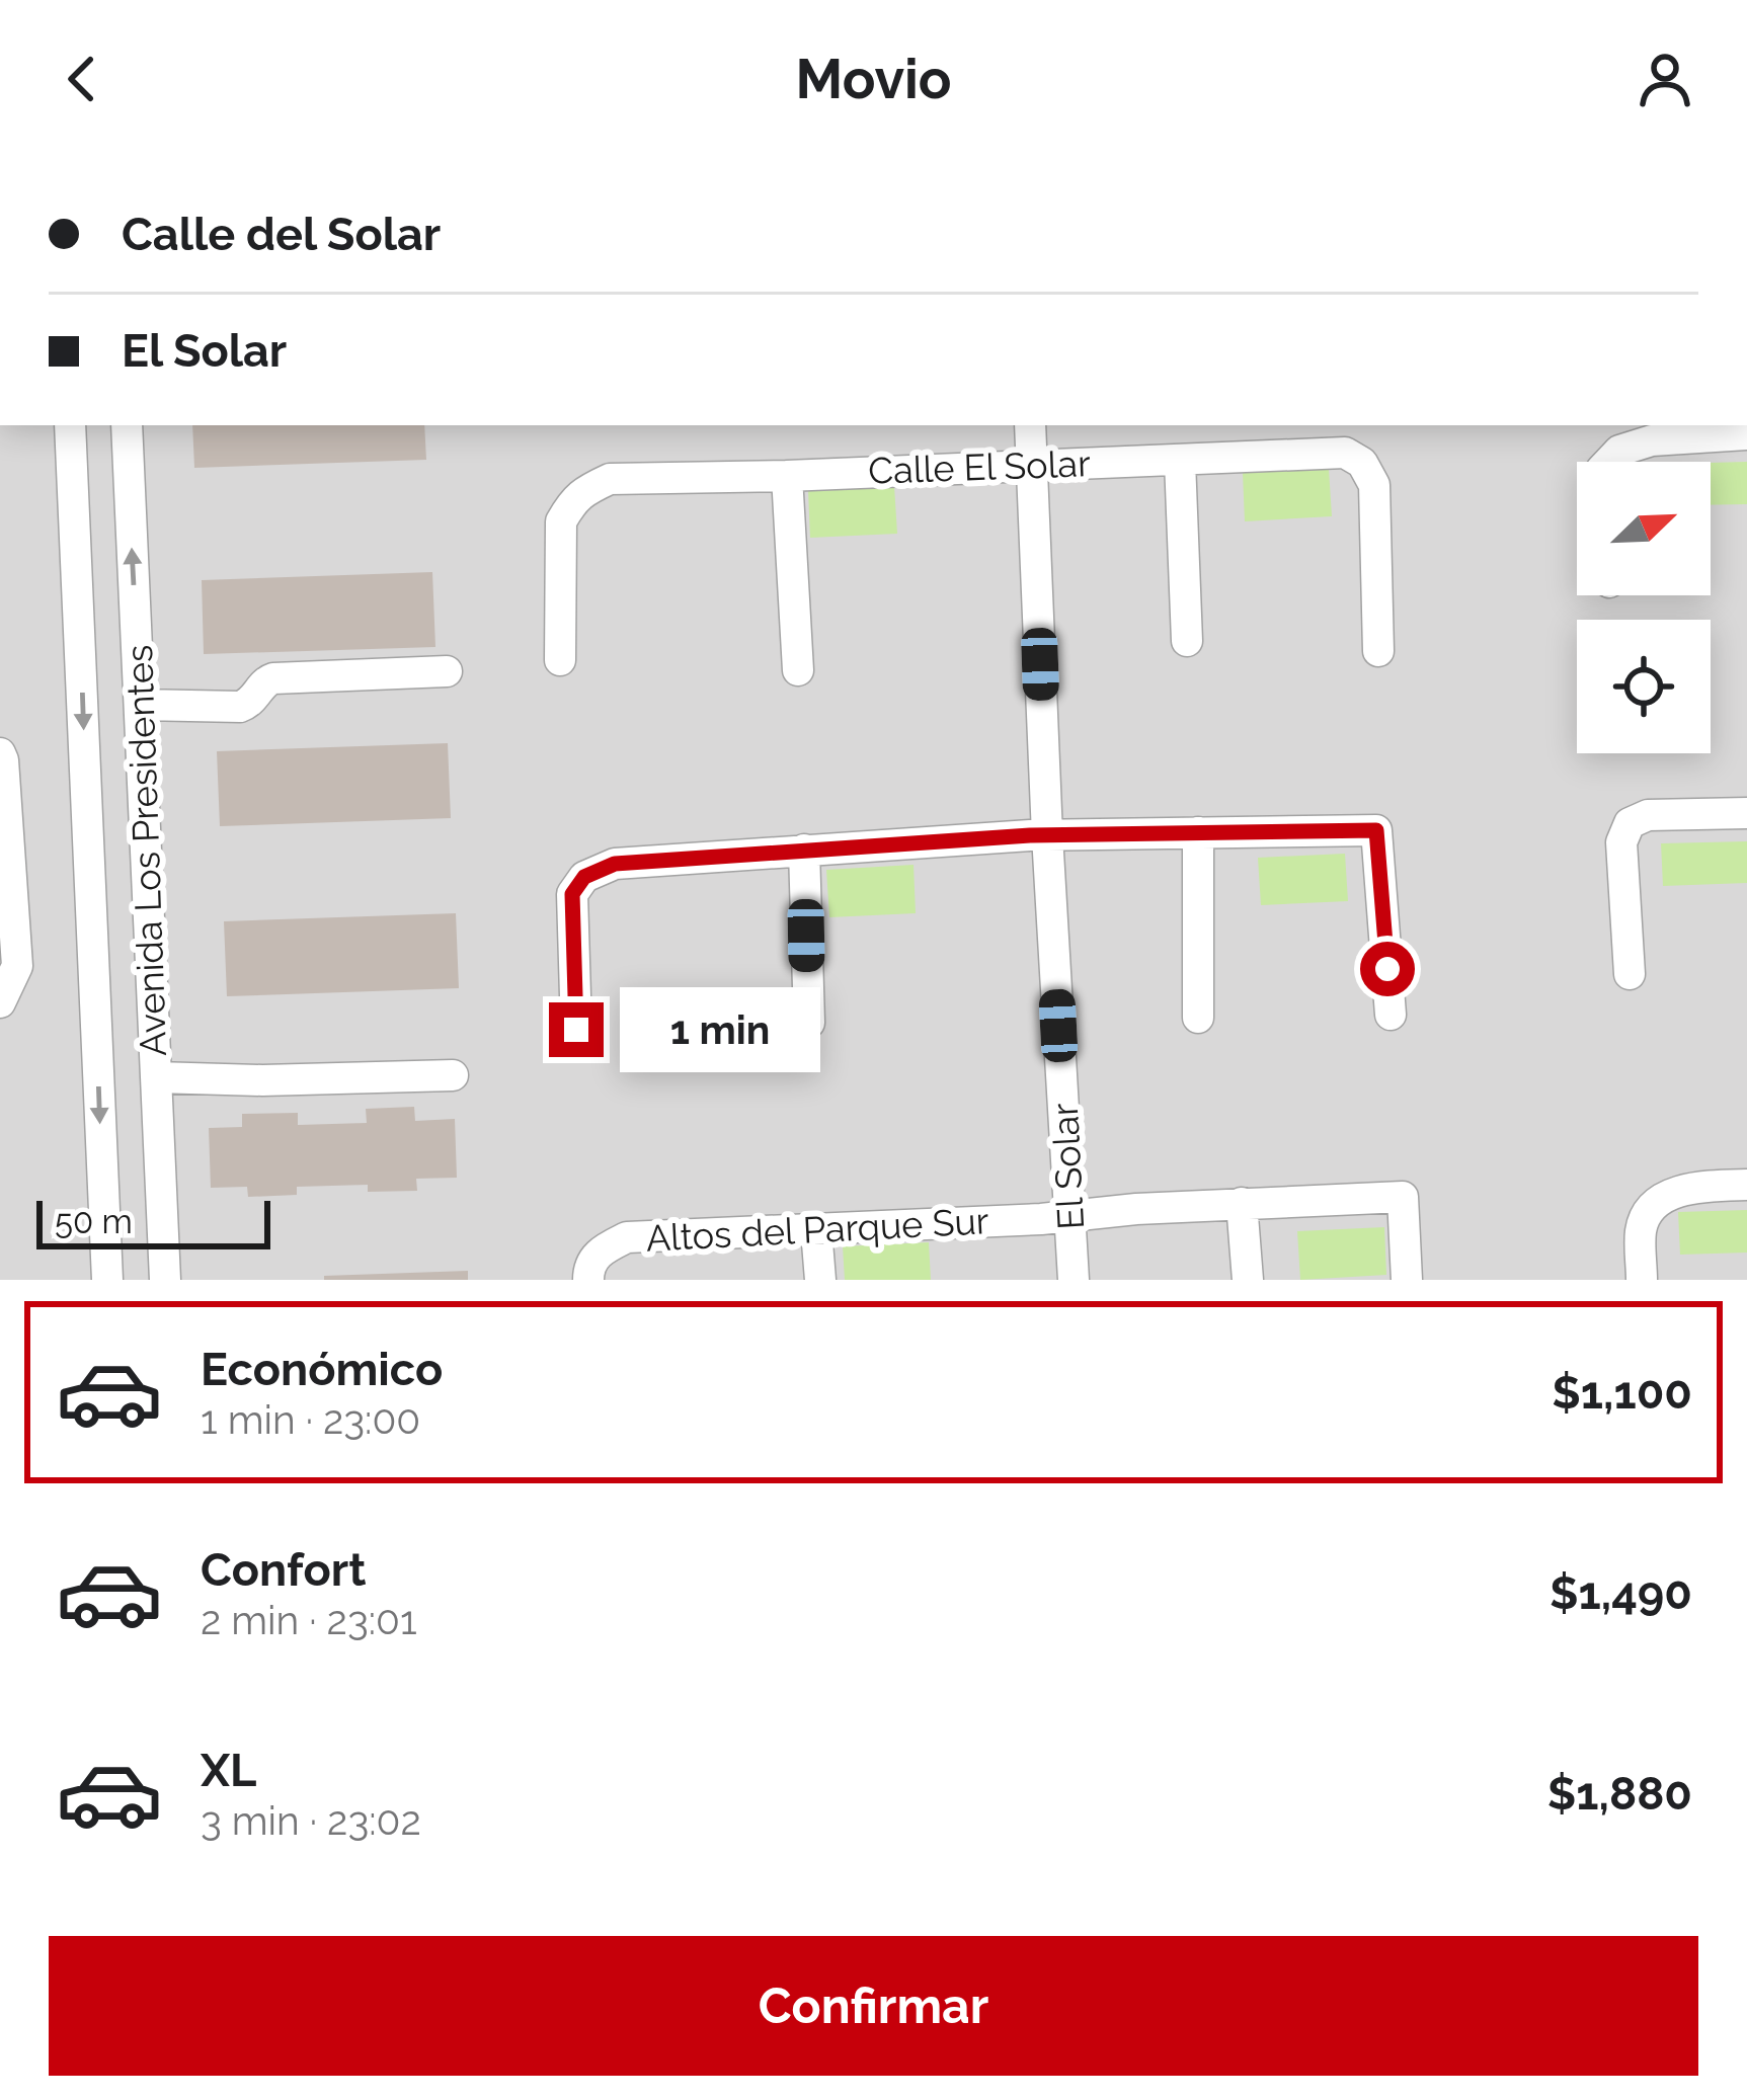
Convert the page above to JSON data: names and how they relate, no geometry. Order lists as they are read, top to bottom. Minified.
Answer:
{"streets":{"street":["Calle El Solar","Avenida Los Presidentes","El Solar","Altos del Parque Sur"]},"crossings":[["Calle El Solar","El Solar"],["El Solar","Altos del Parque Sur"]],"scale_bar":"50 m","north":"top right","page":{"header":"Movio","banner":["Calle del Solar","El Solar"],"bubble":"1 min","scale":"50 m","list":[{"name":"Económico","note":"1 min · 23:00","value":"$1,100"},{"name":"Confort","note":"2 min · 23:01","value":"$1,490"},{"name":"XL","note":"3 min · 23:02","value":"$1,880"}],"buttons":"Confirmar"}}
